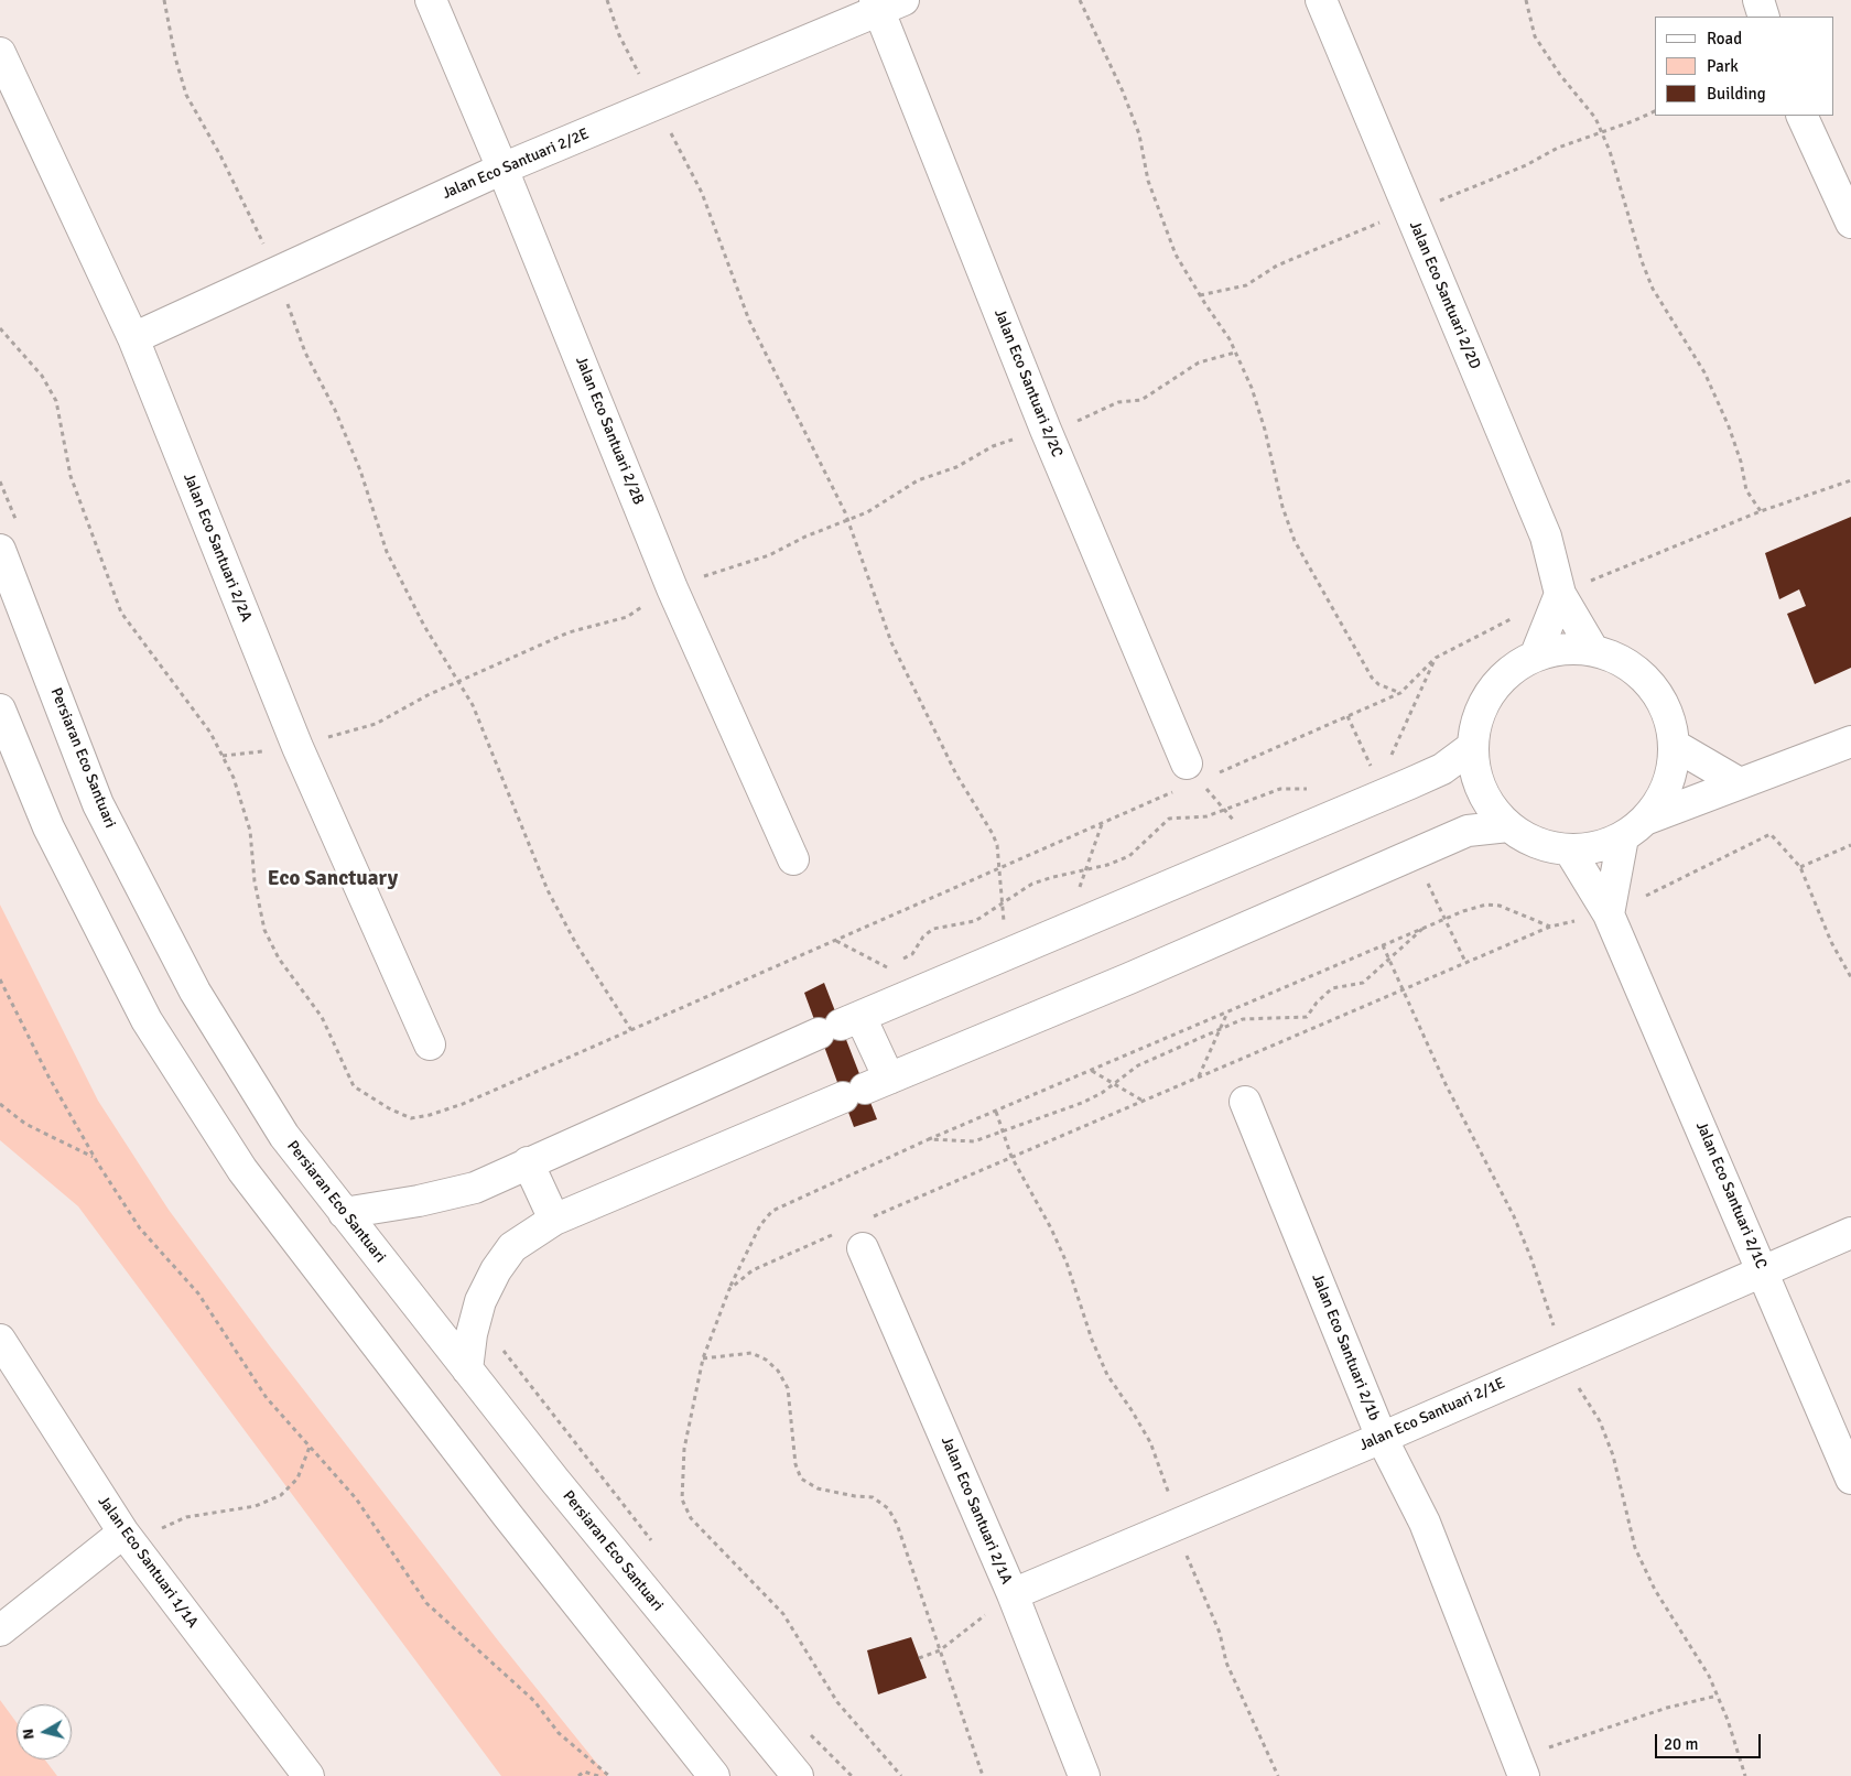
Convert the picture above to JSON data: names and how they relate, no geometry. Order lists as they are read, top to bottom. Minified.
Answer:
{"streets":{"street":["Jalan Eco Santuari 2/2E","Jalan Eco Santuari 2/2D","Jalan Eco Santuari 2/2C","Jalan Eco Santuari 2/2B","Jalan Eco Santuari 2/2A","Persiaran Eco Santuari","Jalan Eco Santuari 2/1C","Jalan Eco Santuari 2/1b","Jalan Eco Santuari 2/1E","Jalan Eco Santuari 2/1A","Jalan Eco Santuari 1/1A"]},"crossings":[["Jalan Eco Santuari 2/2E","Jalan Eco Santuari 2/2C"],["Jalan Eco Santuari 2/2E","Jalan Eco Santuari 2/2B"],["Jalan Eco Santuari 2/2E","Jalan Eco Santuari 2/2A"],["Jalan Eco Santuari 2/1C","Jalan Eco Santuari 2/1E"],["Jalan Eco Santuari 2/1b","Jalan Eco Santuari 2/1E"],["Jalan Eco Santuari 2/1E","Jalan Eco Santuari 2/1A"]],"districts":["Eco Sanctuary"],"legend":["Road","Park","Building"],"scale_bar":"20 m","north":"left"}
